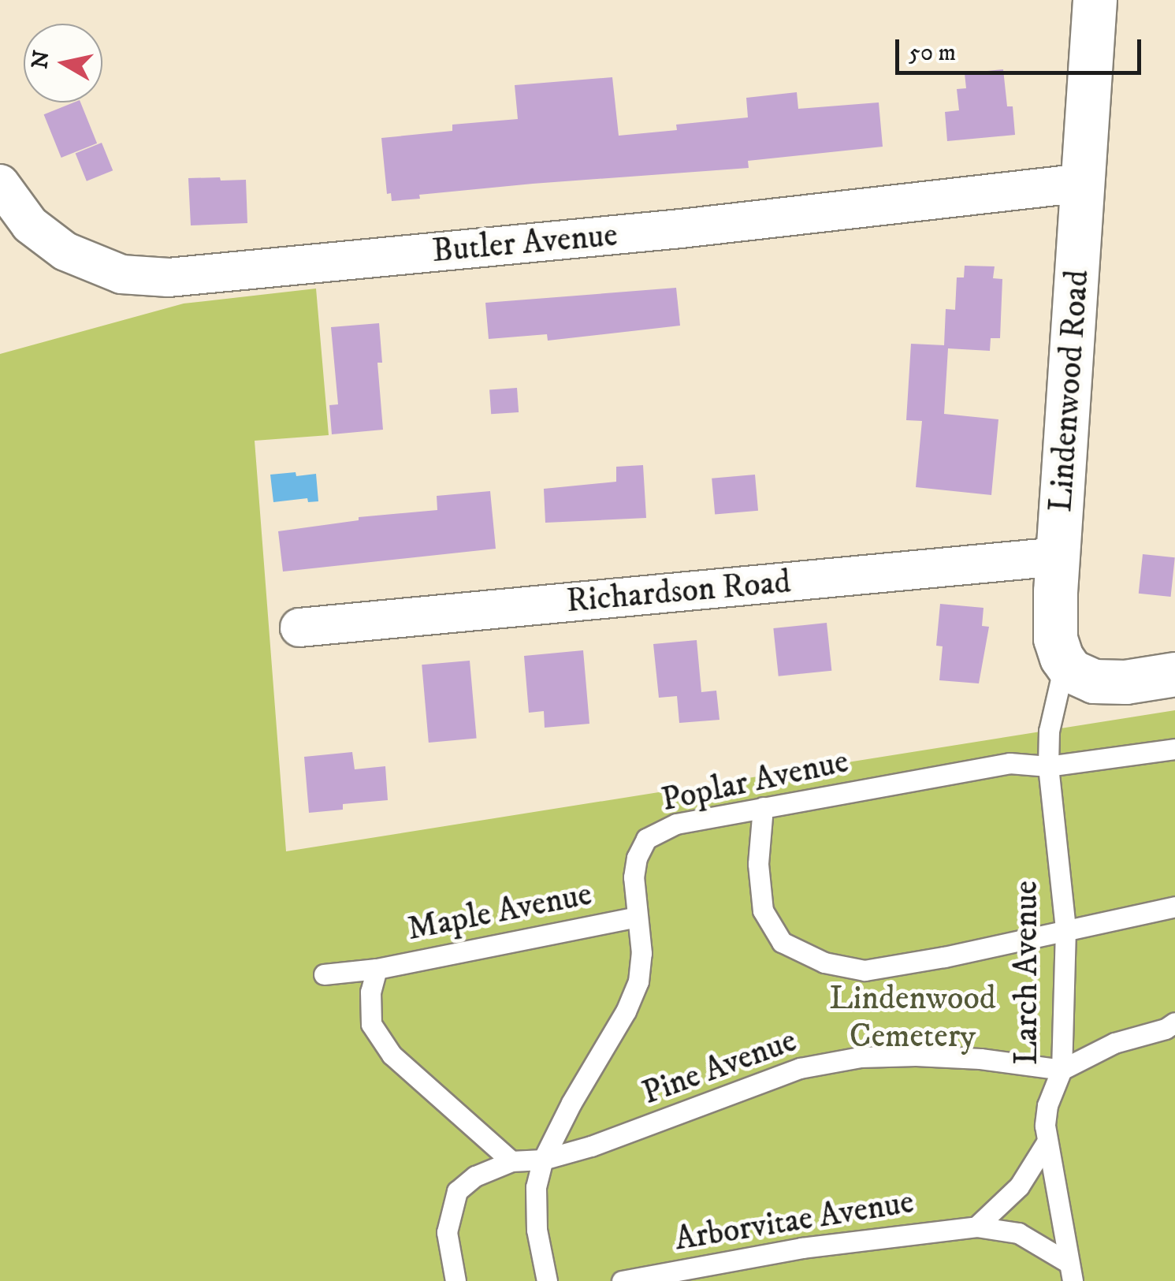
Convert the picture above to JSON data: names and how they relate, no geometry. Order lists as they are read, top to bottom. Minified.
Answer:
{"streets":{"street":["Butler Avenue","Lindenwood Road","Richardson Road"],"lane":["Poplar Avenue","Maple Avenue","Larch Avenue","Pine Avenue","Arborvitae Avenue"]},"crossings":[["Butler Avenue","Lindenwood Road"],["Lindenwood Road","Richardson Road"],["Lindenwood Road","Larch Avenue"],["Poplar Avenue","Maple Avenue"],["Poplar Avenue","Larch Avenue"],["Poplar Avenue","Pine Avenue"],["Larch Avenue","Pine Avenue"],["Larch Avenue","Arborvitae Avenue"]],"parks":["Lindenwood Cemetery"],"scale_bar":"50 m","north":"left"}
